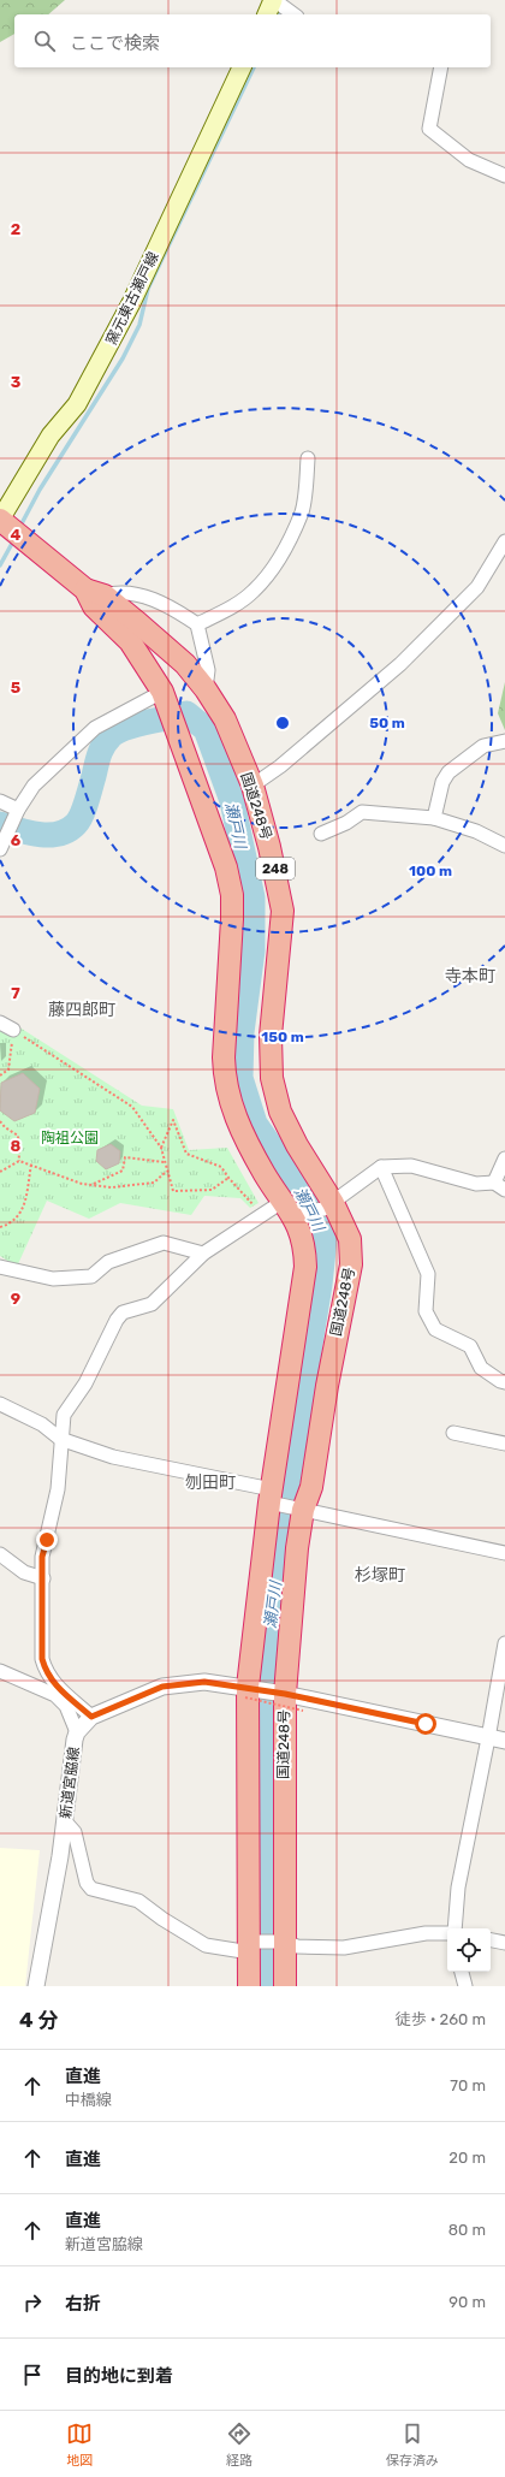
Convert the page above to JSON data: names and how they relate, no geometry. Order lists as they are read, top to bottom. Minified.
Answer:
{"streets":{"highway":["国道248号","248"],"main road":["窯元東古瀬戸線"],"street":["新道宮脇線"]},"crossings":[["窯元東古瀬戸線","国道248号"],["国道248号","新道宮脇線"]],"districts":["寺本町","藤四郎町","刎田町","杉塚町"],"water":["瀬戸川"],"parks":["陶祖公園"],"page":{"search":"ここで検索","heading":["4 分","徒歩 · 260 m"],"list":[["直進","中橋線","70 m"],["直進","20 m"],["直進","新道宮脇線","80 m"],["右折","90 m"],"目的地に到着"],"nav":["地図","経路","保存済み"]},"grid":{"rows":["2","3","4","5","6","7","8","9"]},"rings":["50 m","100 m","150 m"]}
